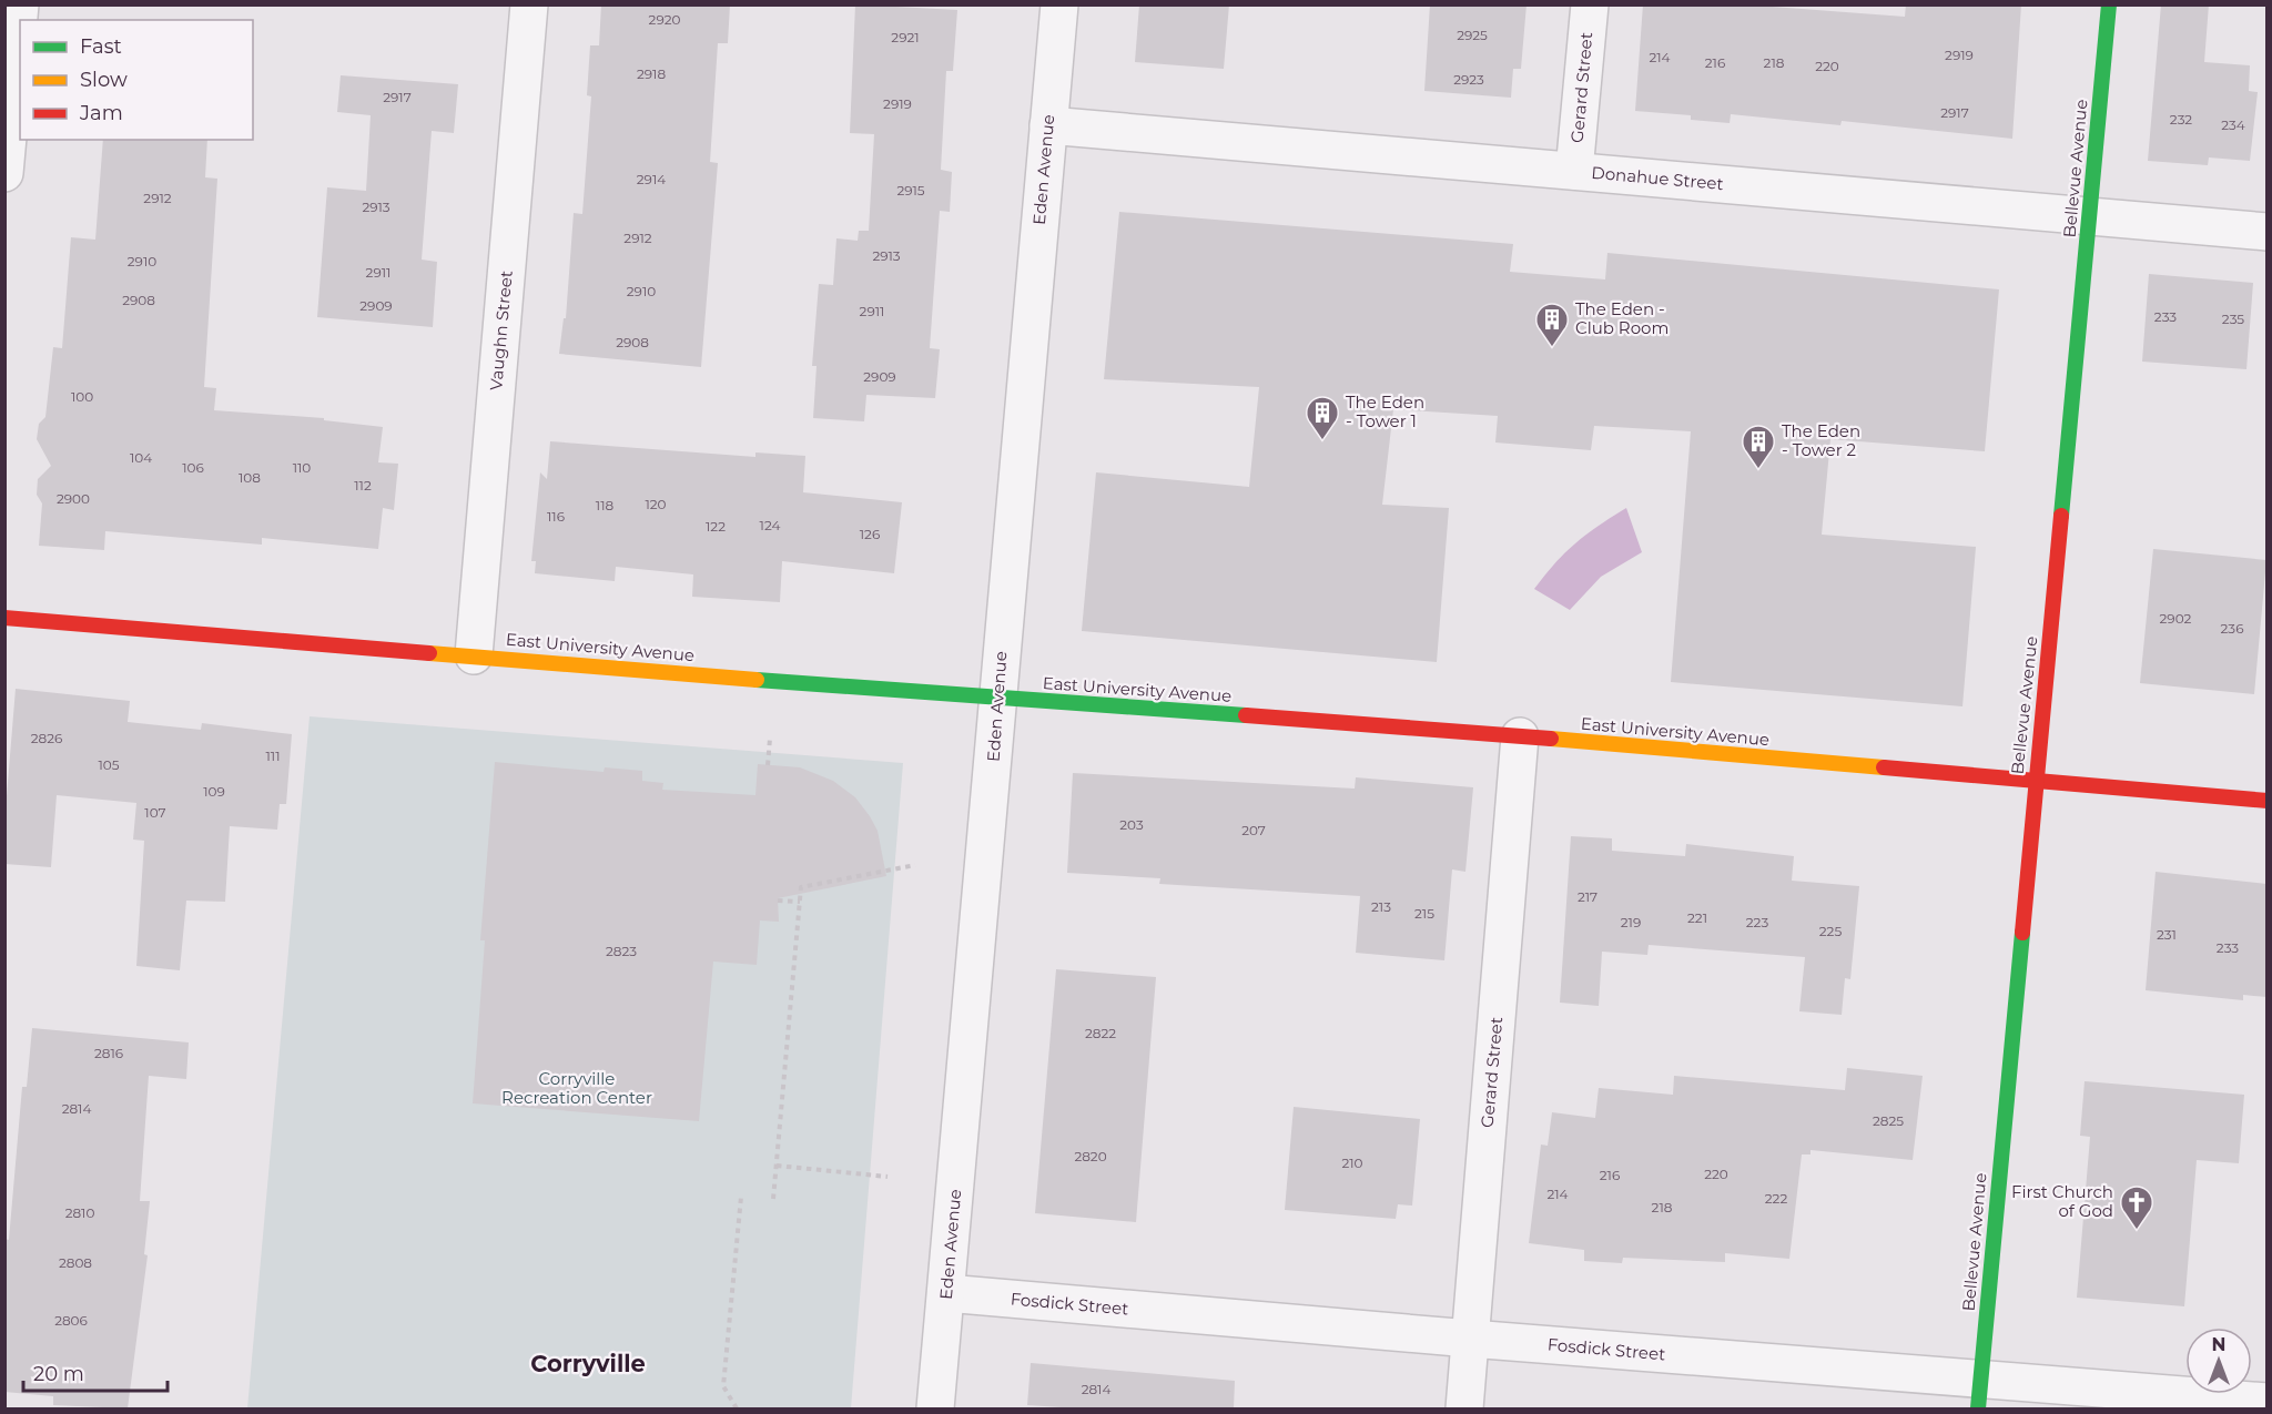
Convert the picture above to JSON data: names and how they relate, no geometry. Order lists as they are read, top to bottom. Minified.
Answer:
{"streets":{"street":["Gerard Street","Bellevue Avenue","Eden Avenue","Donahue Street","Vaughn Street","East University Avenue","Fosdick Street"]},"crossings":[["Gerard Street","Donahue Street"],["Gerard Street","East University Avenue"],["Gerard Street","Fosdick Street"],["Bellevue Avenue","Donahue Street"],["Bellevue Avenue","East University Avenue"],["Bellevue Avenue","Fosdick Street"],["Eden Avenue","Donahue Street"],["Eden Avenue","East University Avenue"],["Eden Avenue","Fosdick Street"],["Vaughn Street","East University Avenue"]],"districts":["Corryville"],"parks":["Corryville Recreation Center"],"places":{"building":["The Eden - Club Room","The Eden - Tower 1","The Eden - Tower 2"],"church":["First Church of God"]},"house_numbers":["2920","2925","2921","2919","214","216","218","220","2918","2923","2917","2919","2917","232","234","2914","2915","2912","2913","2912","2913","2910","2911","2910","2908","2909","2911","233","235","2908","2909","100","104","106","110","108","112","2900","120","118","116","124","122","126","2902","236","2826","111","105","109","107","203","207","217","213","215","221","219","223","225","231","233","2823","2822","2816","2814","2825","2820","210","220","216","214","222","218","2810","2808","2806","2814"],"legend":["Fast","Slow","Jam"],"scale_bar":"20 m","north":"top"}
